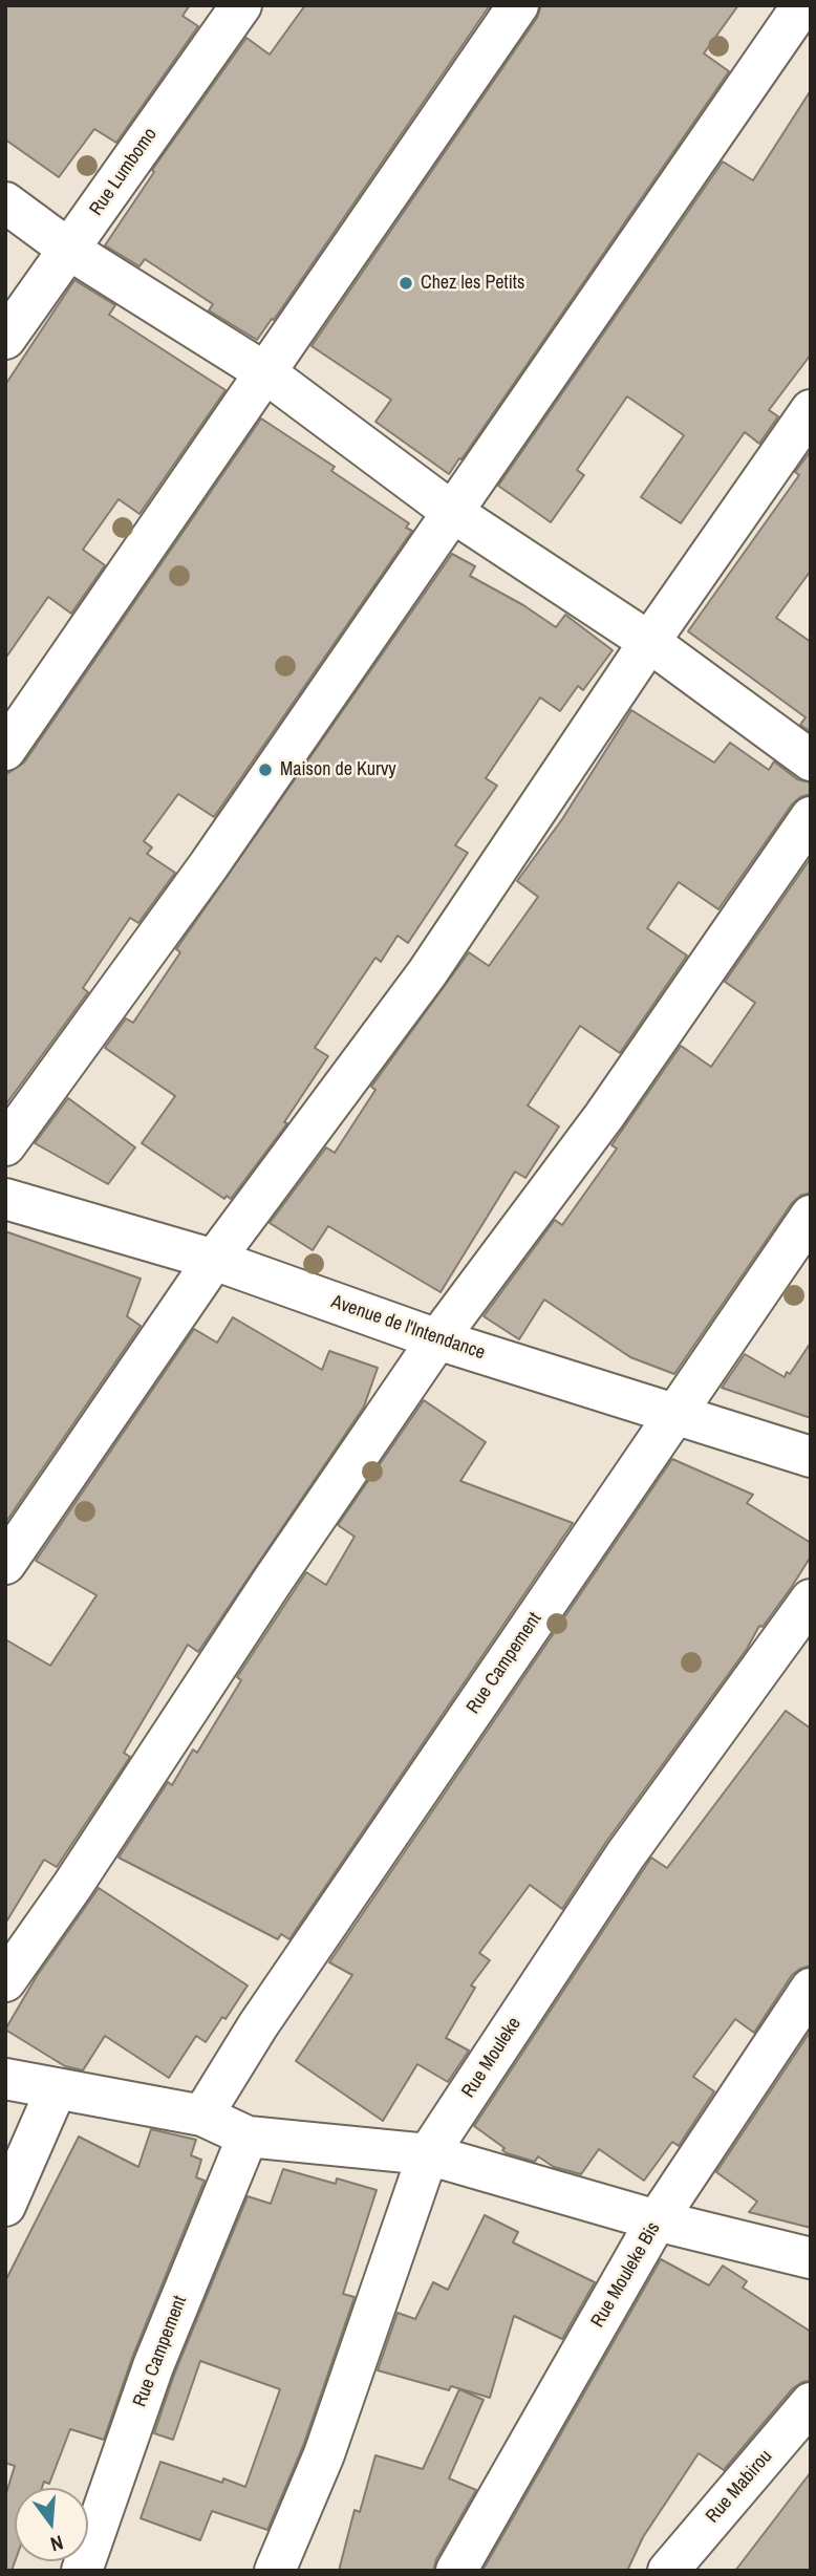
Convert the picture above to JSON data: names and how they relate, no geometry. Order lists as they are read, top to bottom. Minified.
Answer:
{"streets":{"street":["Rue Lumbomo","Avenue de l'Intendance","Rue Campement","Rue Mouleke","Rue Mouleke Bis","Rue Mabirou"]},"crossings":[["Avenue de l'Intendance","Rue Campement"]],"places":["Chez les Petits","Maison de Kurvy"],"north":"bottom"}
